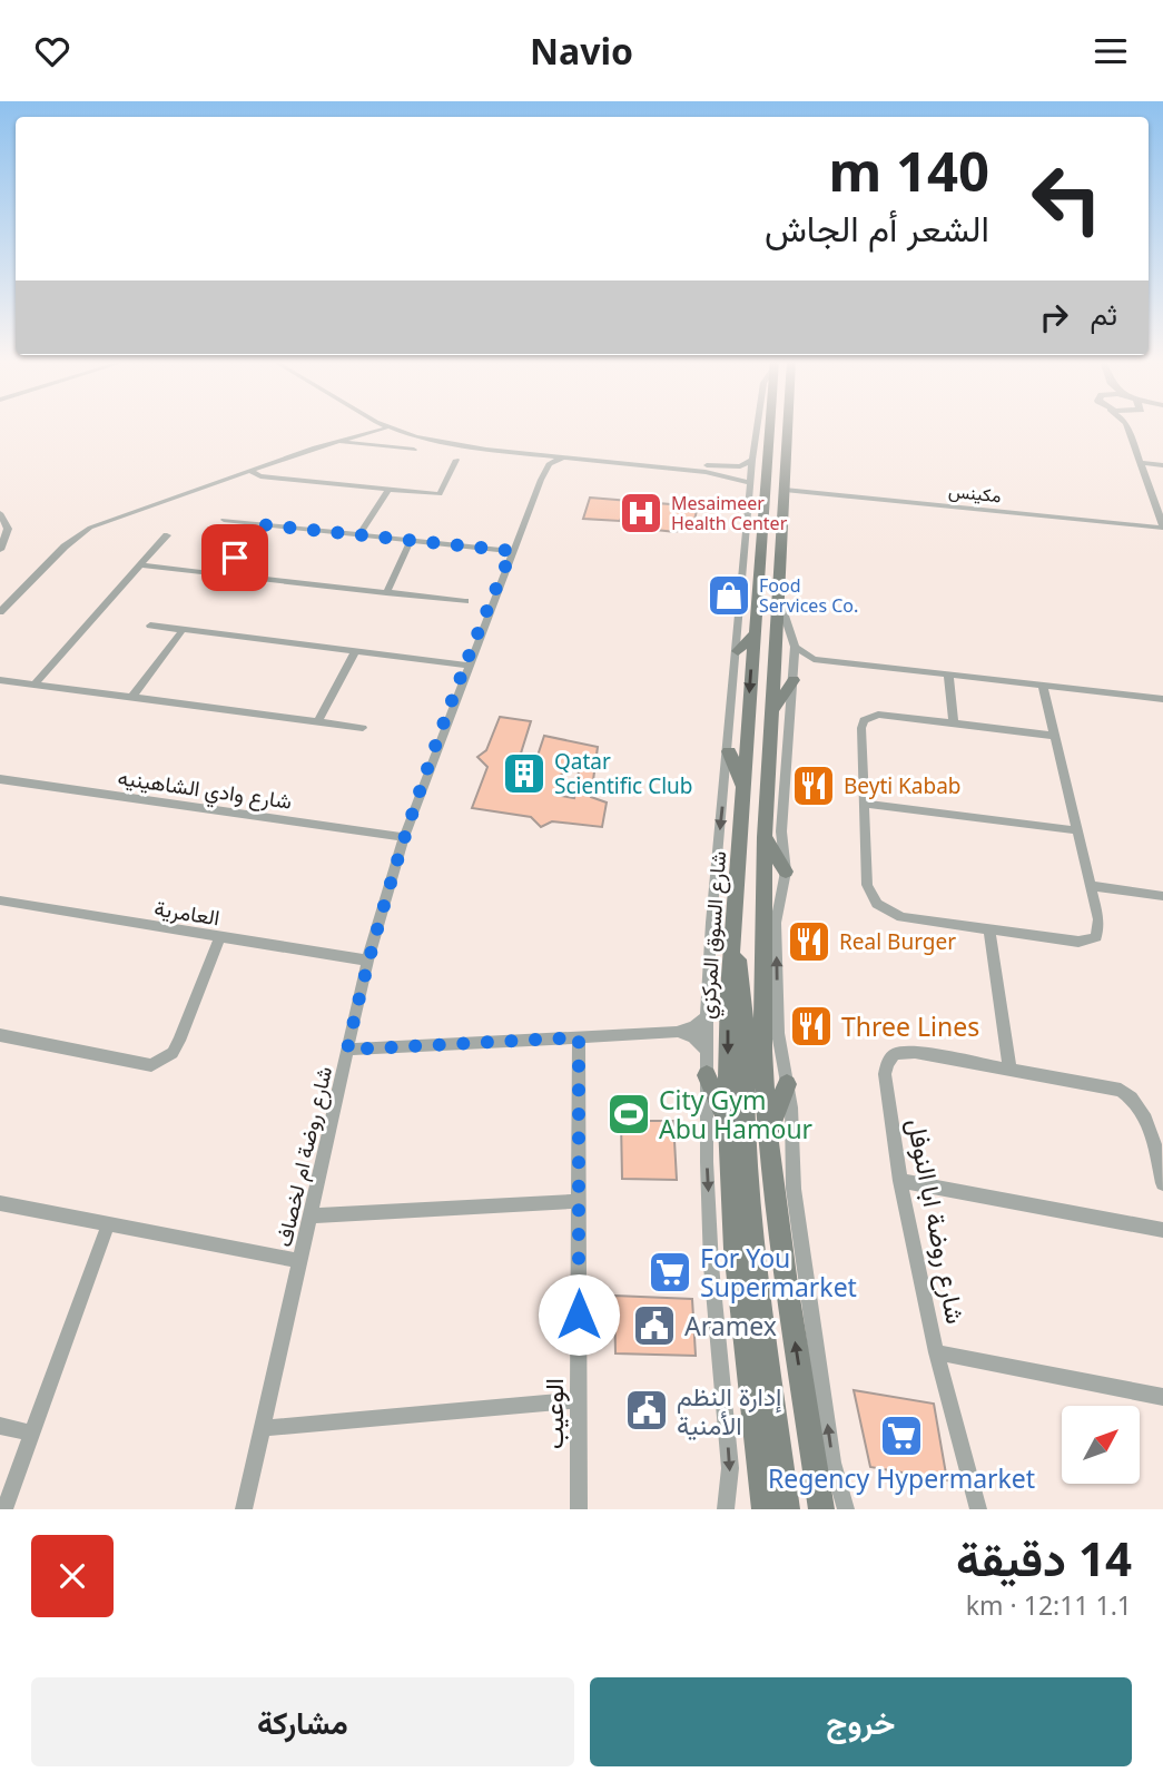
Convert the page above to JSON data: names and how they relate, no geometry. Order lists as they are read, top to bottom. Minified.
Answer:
{"streets":{"main road":["شارع السوق المركزي"],"street":["مكينس","شارع وادي الشاهينيه","العامرية","شارع روضة ام لخصاف","شارع روضة ابا النوفل","الوعيب"]},"crossings":[["شارع وادي الشاهينيه","شارع روضة ام لخصاف"],["العامرية","شارع روضة ام لخصاف"]],"places":{"hospital":["Mesaimeer Health Center"],"shop":["Food Services Co."],"building":["Qatar Scientific Club"],"restaurant":["Beyti Kabab","Real Burger","Three Lines"],"sports":["City Gym Abu Hamour"],"supermarket":["For You Supermarket","Regency Hypermarket"],"public building":["Aramex","إدارة النظم الأمنية"]},"north":"top right","page":{"header":"Navio","turn":["140 m","الشعر أم الجاش"],"then":"ثم","heading":["14 دقيقة","1.1 km · 12:11"],"buttons":["خروج","مشاركة"]}}
